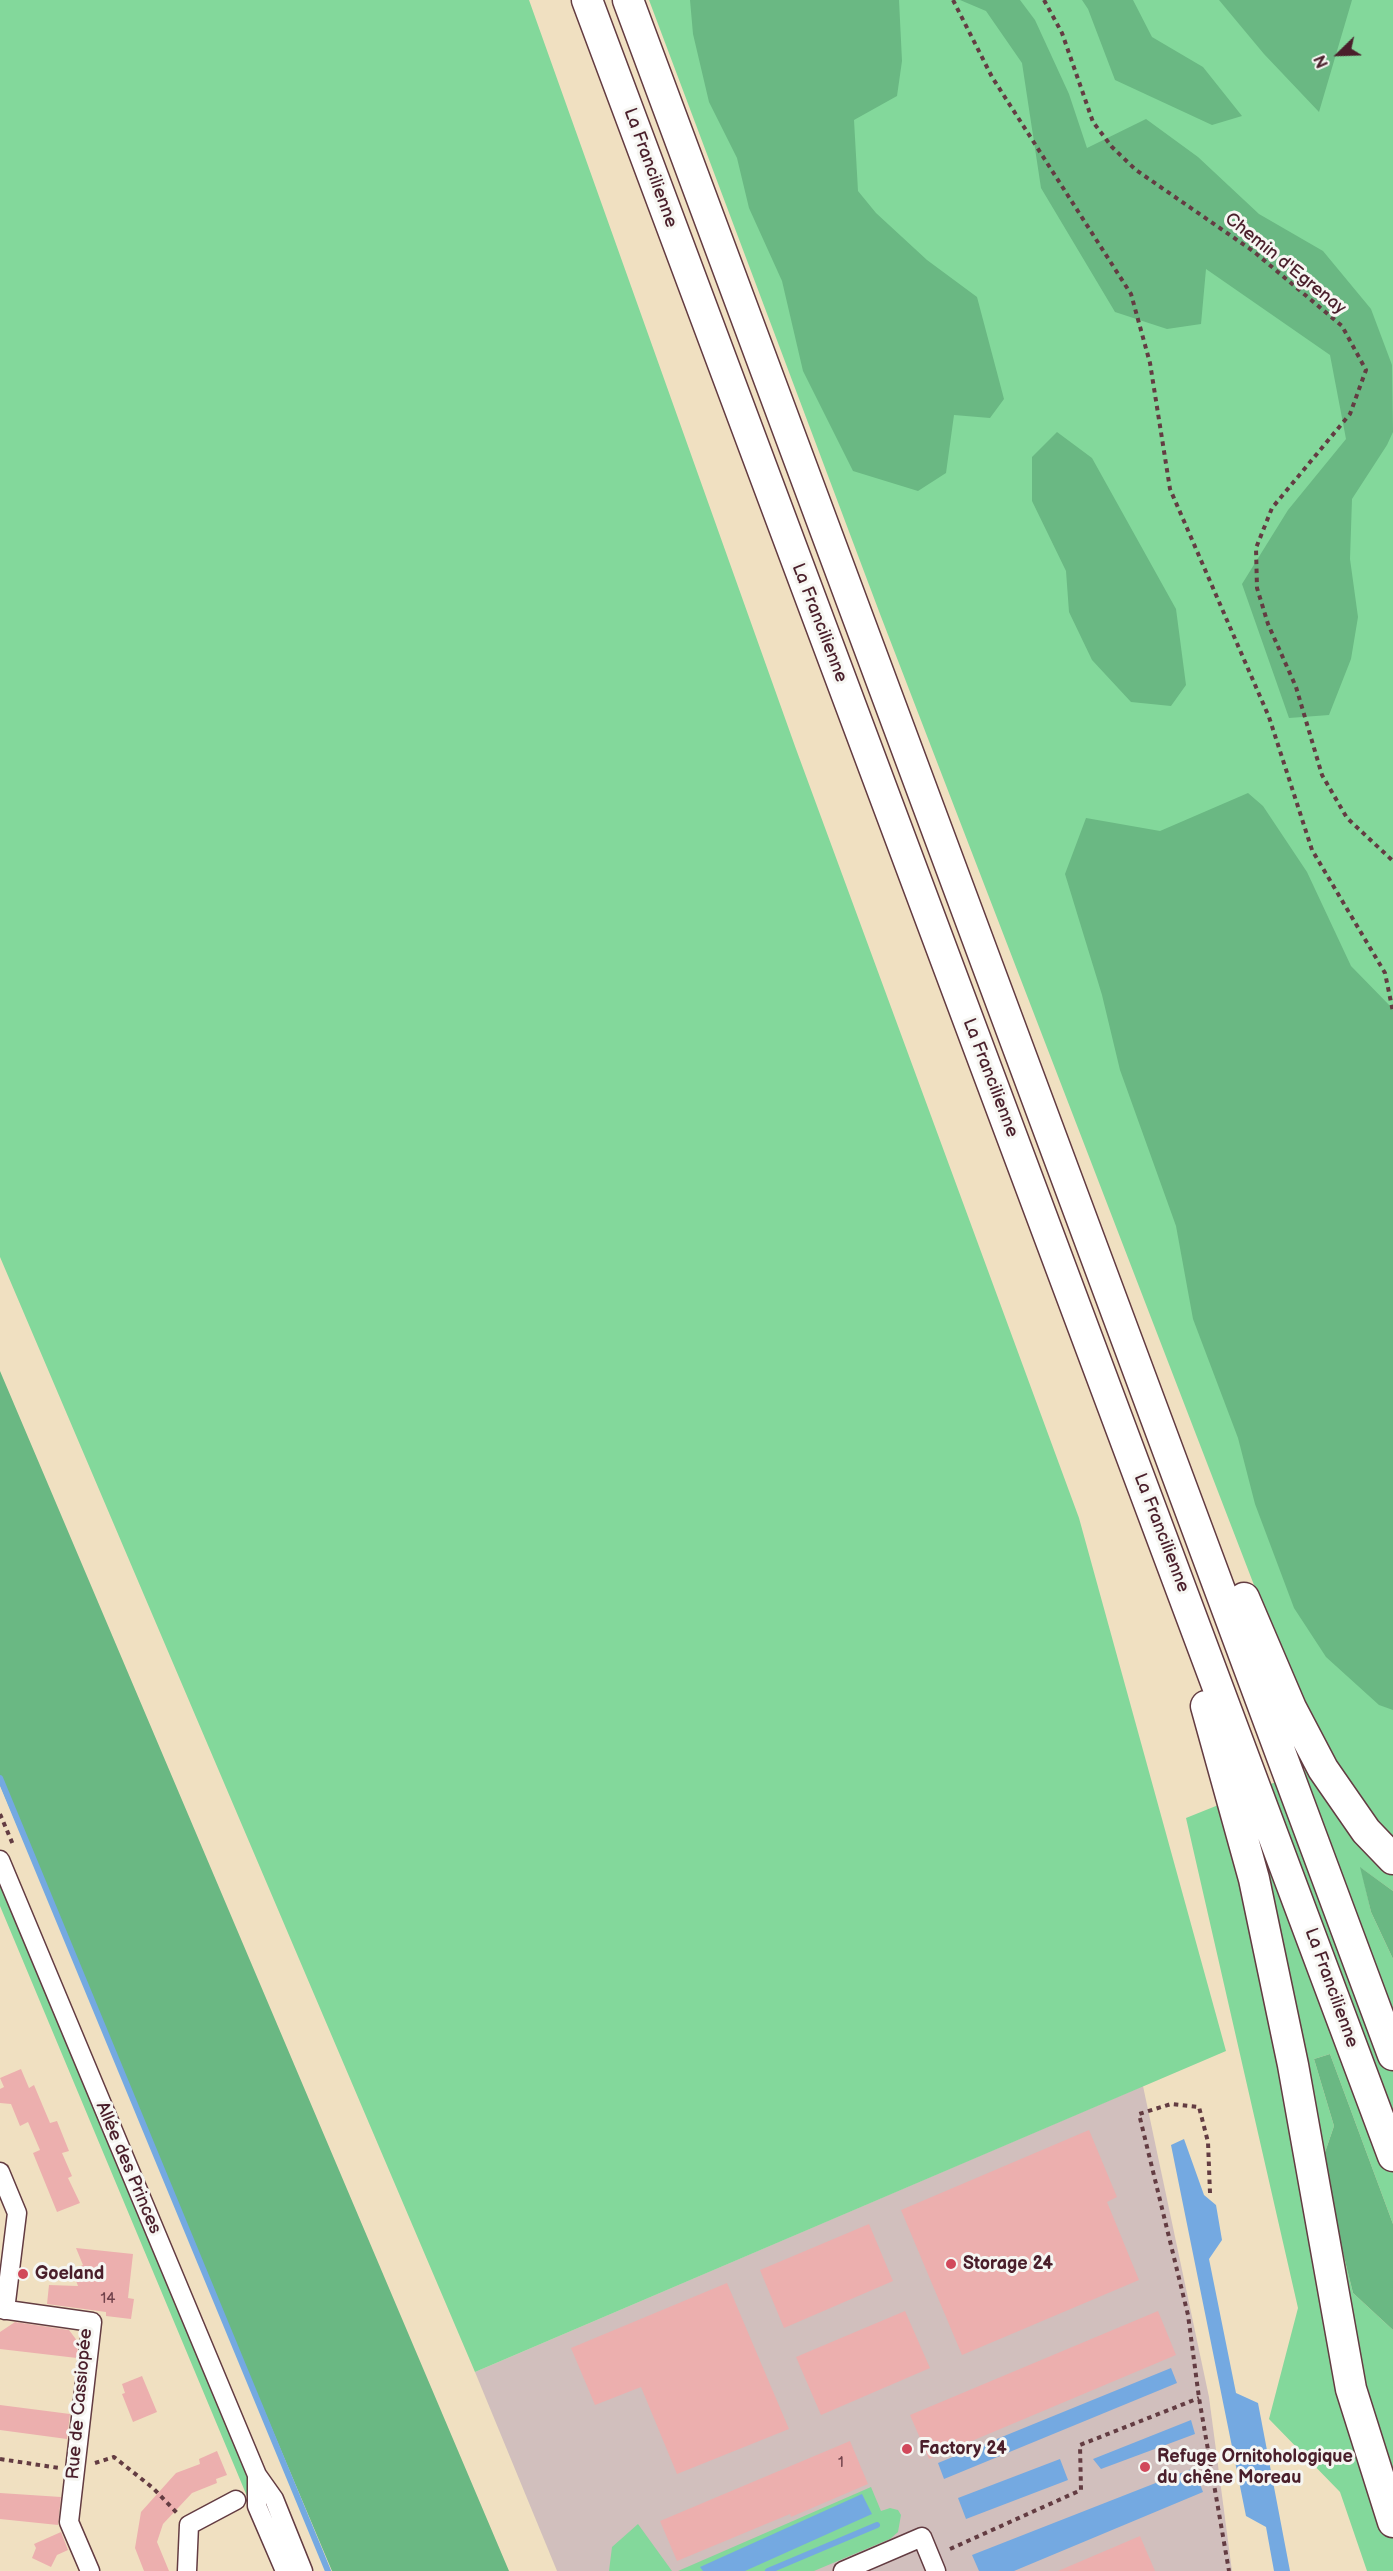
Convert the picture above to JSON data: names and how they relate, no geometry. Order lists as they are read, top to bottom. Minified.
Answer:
{"streets":{"highway":["La Francilienne"],"street":["Allée des Princes","Rue de Cassiopée"],"path":["Chemin d'Egrenay"]},"places":["Storage 24","Goeland","Factory 24","Refuge Ornitohologique du chêne Moreau"],"house_numbers":["14","1"],"north":"bottom left"}
